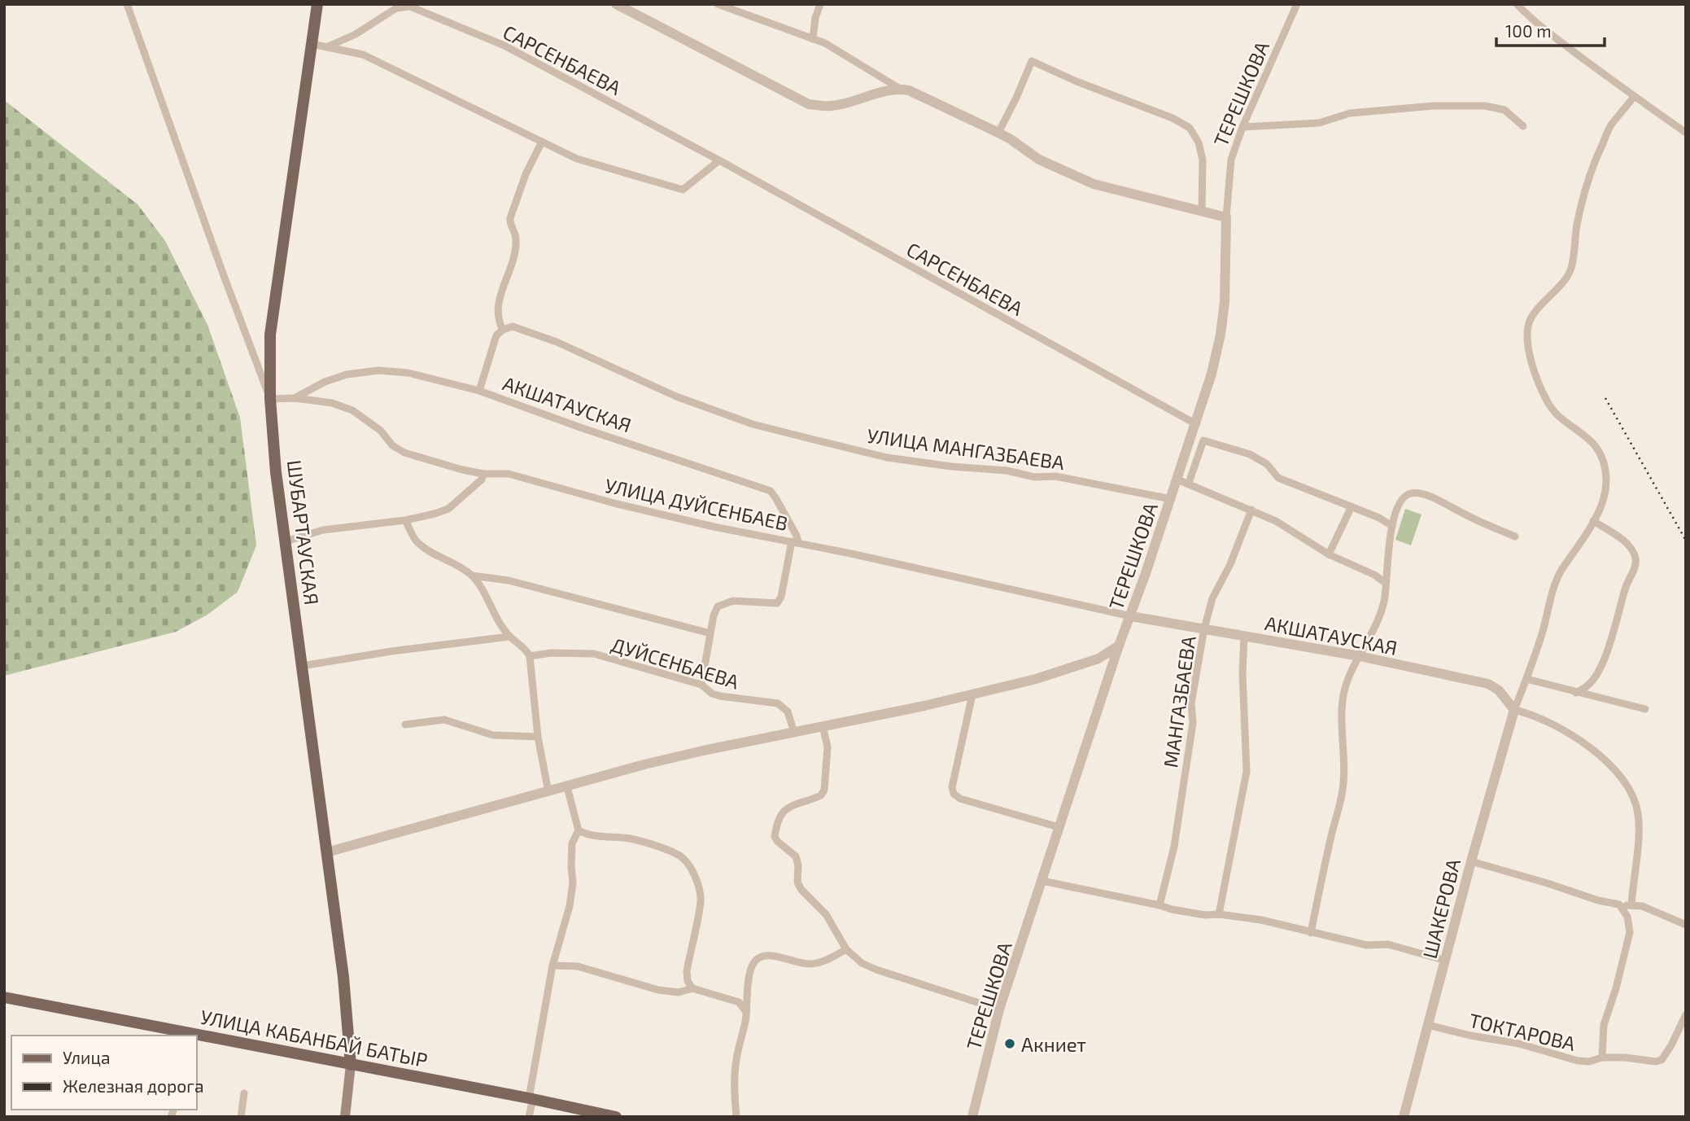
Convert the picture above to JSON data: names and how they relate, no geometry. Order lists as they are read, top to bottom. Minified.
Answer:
{"streets":{"main road":["ШУБАРТАУСКАЯ","УЛИЦА КАБАНБАЙ БАТЫР"],"street":["САРСЕНБАЕВА","ТЕРЕШКОВА","АКШАТАУСКАЯ","УЛИЦА МАНГАЗБАЕВА","УЛИЦА ДУЙСЕНБАЕВ","ДУЙСЕНБАЕВА","МАНГАЗБАЕВА","ШАКЕРОВА","ТОКТАРОВА"]},"crossings":[["САРСЕНБАЕВА","ТЕРЕШКОВА"],["ТЕРЕШКОВА","АКШАТАУСКАЯ"],["ТЕРЕШКОВА","УЛИЦА МАНГАЗБАЕВА"],["ТЕРЕШКОВА","УЛИЦА ДУЙСЕНБАЕВ"],["АКШАТАУСКАЯ","УЛИЦА ДУЙСЕНБАЕВ"],["АКШАТАУСКАЯ","МАНГАЗБАЕВА"],["АКШАТАУСКАЯ","ШАКЕРОВА"],["УЛИЦА ДУЙСЕНБАЕВ","ШУБАРТАУСКАЯ"],["ШУБАРТАУСКАЯ","УЛИЦА КАБАНБАЙ БАТЫР"],["ШАКЕРОВА","ТОКТАРОВА"]],"places":["Акниет"],"legend":["Улица","Железная дорога"],"scale_bar":"100 m"}
